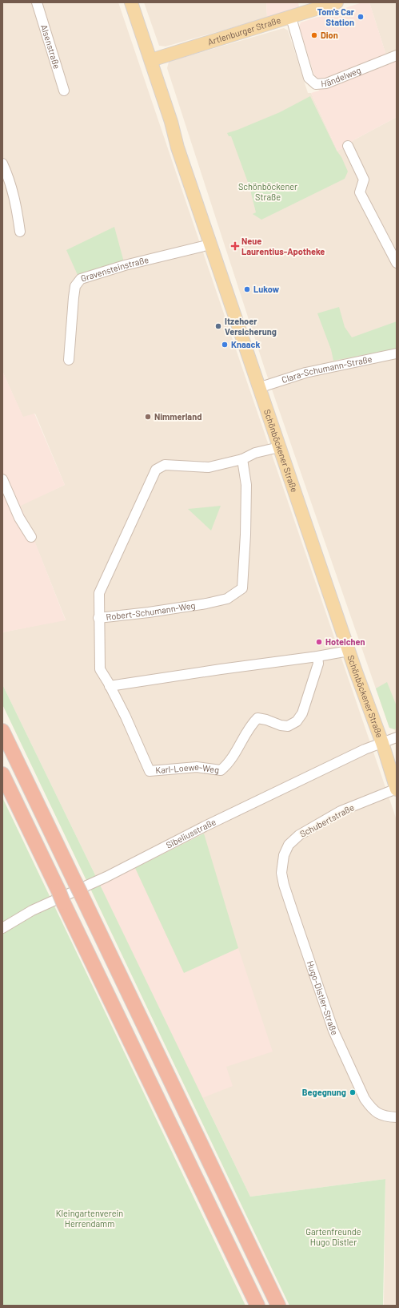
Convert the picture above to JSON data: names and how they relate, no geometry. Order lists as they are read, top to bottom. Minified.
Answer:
{"streets":{"main road":["Artlenburger Straße","Schönböckener Straße"],"street":["Alsenstraße","Händelweg","Gravensteinstraße","Clara-Schumann-Straße","Robert-Schumann-Weg","Karl-Loewe-Weg","Schubertstraße","Sibeliusstraße","Hugo-Distler-Straße"]},"crossings":[["Artlenburger Straße","Händelweg"],["Artlenburger Straße","Schönböckener Straße"],["Gravensteinstraße","Schönböckener Straße"],["Clara-Schumann-Straße","Schönböckener Straße"],["Schönböckener Straße","Robert-Schumann-Weg"],["Schönböckener Straße","Schubertstraße"],["Schönböckener Straße","Sibeliusstraße"],["Robert-Schumann-Weg","Karl-Loewe-Weg"],["Schubertstraße","Hugo-Distler-Straße"]],"parks":["Schönböckener Straße","Kleingartenverein Herrendamm","Gartenfreunde Hugo Distler"],"places":{"other":["Tom's Car Station","Dion","Lukow","Itzehoer Versicherung","Knaack","Nimmerland","Hotelchen","Begegnung"],"health":["Neue Laurentius-Apotheke"]}}
